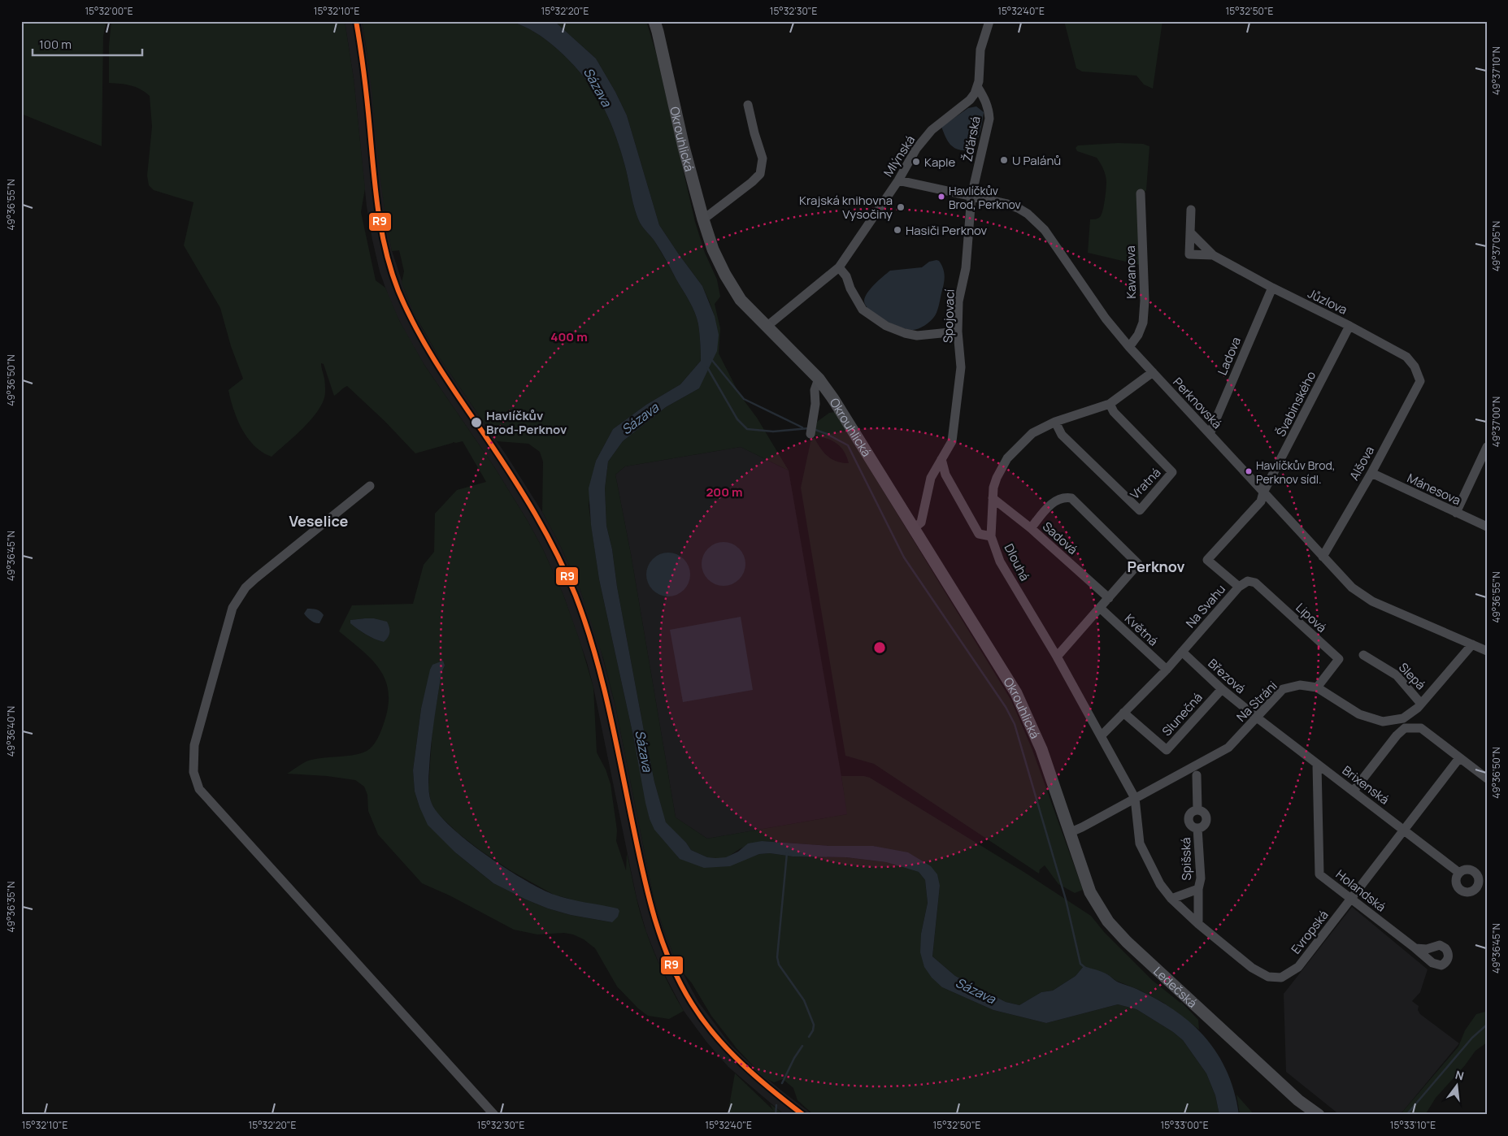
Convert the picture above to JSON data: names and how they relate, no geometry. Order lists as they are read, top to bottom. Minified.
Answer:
{"streets":{"main road":["Okrouhlická","Ledečská"],"street":["Žďárská","Mlýnská","Kavanova","Jůzlova","Spojovací","Ladova","Perknovská","Švabinského","Alšova","Vratná","Mánesova","Sadová","Dlouhá","Na Svahu","Lipová","Květná","Březová","Slepá","Na Stráni","Slunečná","Brixenská","Spišská","Holandská","Evropská"]},"crossings":[["Okrouhlická","Mlýnská"],["Okrouhlická","Spojovací"],["Okrouhlická","Na Stráni"],["Okrouhlická","Ledečská"],["Žďárská","Mlýnská"],["Žďárská","Spojovací"],["Žďárská","Perknovská"],["Mlýnská","Perknovská"],["Kavanova","Perknovská"],["Jůzlova","Ladova"],["Jůzlova","Švabinského"],["Jůzlova","Alšova"],["Spojovací","Perknovská"],["Ladova","Perknovská"],["Perknovská","Švabinského"],["Perknovská","Alšova"],["Perknovská","Dlouhá"],["Perknovská","Na Svahu"],["Perknovská","Na Stráni"],["Švabinského","Na Svahu"],["Alšova","Mánesova"],["Vratná","Dlouhá"],["Sadová","Dlouhá"],["Dlouhá","Na Svahu"],["Dlouhá","Na Stráni"],["Dlouhá","Evropská"],["Na Svahu","Lipová"],["Na Svahu","Květná"],["Na Svahu","Březová"],["Na Svahu","Slunečná"],["Lipová","Na Stráni"],["Březová","Na Stráni"],["Březová","Slunečná"],["Březová","Brixenská"],["Slepá","Na Stráni"],["Na Stráni","Brixenská"],["Na Stráni","Evropská"],["Na Stráni","Ledečská"],["Brixenská","Holandská"],["Brixenská","Evropská"],["Spišská","Evropská"],["Holandská","Evropská"]],"districts":["Veselice","Perknov"],"water":["Sázava"],"places":["U Palánů","Kaple","Havlíčkův Brod, Perknov","Krajská knihovna Vysočiny","Hasiči Perknov","Havlíčkův Brod-Perknov","Havlíčkův Brod, Perknov sídl."],"lines":["transit line R9"],"scale_bar":"100 m","north":"top","coordinates":["15°32'00\"E","15°32'10\"E","15°32'20\"E","15°32'30\"E","15°32'40\"E","15°32'50\"E","49°37'10\"N","49°36'55\"N","49°37'05\"N","49°36'50\"N","49°37'00\"N","49°36'45\"N","49°36'40\"N","49°36'35\"N","15°33'00\"E","15°33'10\"E"],"rings":["400 m","200 m"]}
